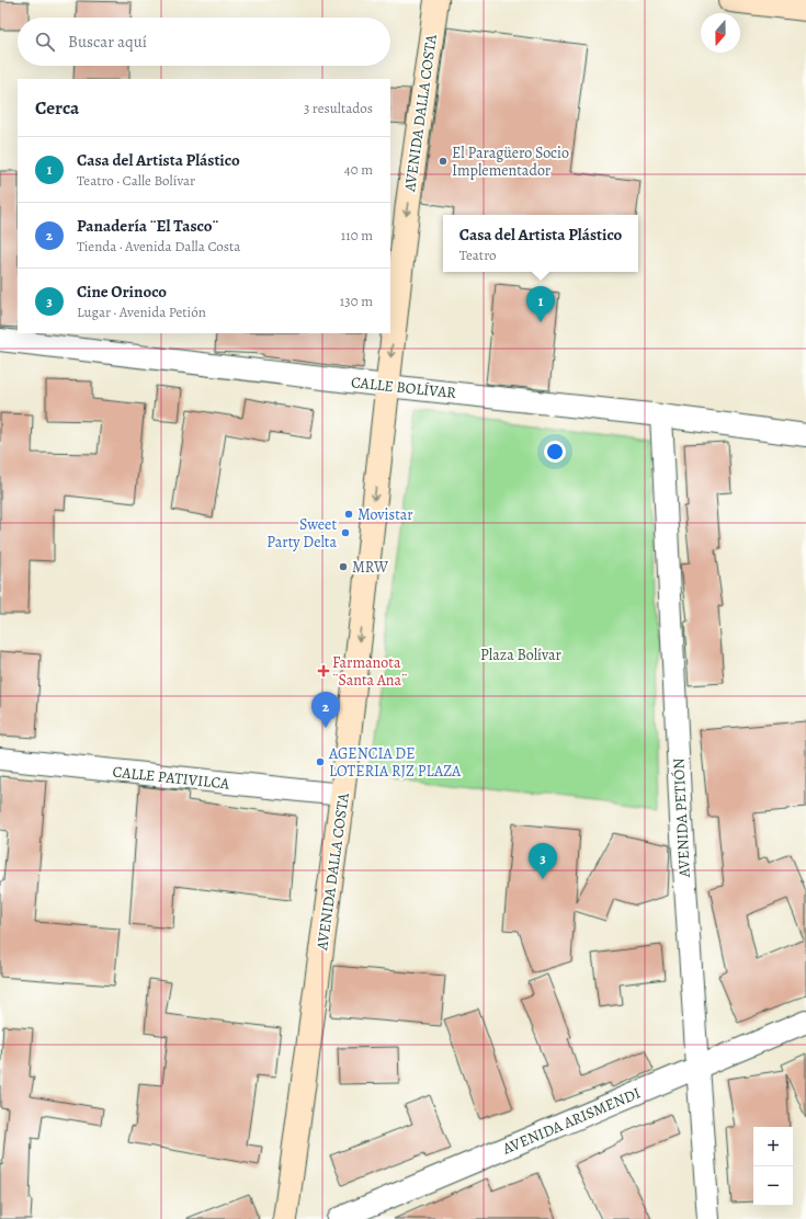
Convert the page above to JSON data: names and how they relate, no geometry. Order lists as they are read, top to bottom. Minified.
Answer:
{"streets":{"main road":["AVENIDA DALLA COSTA"],"street":["CALLE BOLÍVAR","CALLE PATIVILCA","AVENIDA PETIÓN","AVENIDA ARISMENDI"]},"crossings":[["AVENIDA DALLA COSTA","CALLE BOLÍVAR"],["AVENIDA DALLA COSTA","CALLE PATIVILCA"],["CALLE BOLÍVAR","AVENIDA PETIÓN"],["AVENIDA PETIÓN","AVENIDA ARISMENDI"]],"one_way":["AVENIDA DALLA COSTA"],"parks":["Plaza Bolívar"],"places":{"other":["El Paragüero Socio Implementador","Movistar","Sweet Party Delta","MRW","AGENCIA DE LOTERIA RJZ PLAZA"],"health":["Farmanota ¨Santa Ana¨"]},"north":"bottom","page":{"search":"Buscar aquí","heading":["Cerca","3 resultados"],"list":[{"mark":"1","name":"Casa del Artista Plástico","note":"Teatro · Calle Bolívar","value":"40 m"},{"mark":"2","name":"Panadería ¨El Tasco¨","note":"Tienda · Avenida Dalla Costa","value":"110 m"},{"mark":"3","name":"Cine Orinoco","note":"Lugar · Avenida Petión","value":"130 m"}],"popup":["Casa del Artista Plástico","Teatro"],"pins":["1","2","3"],"map_buttons":["+","−"]}}
